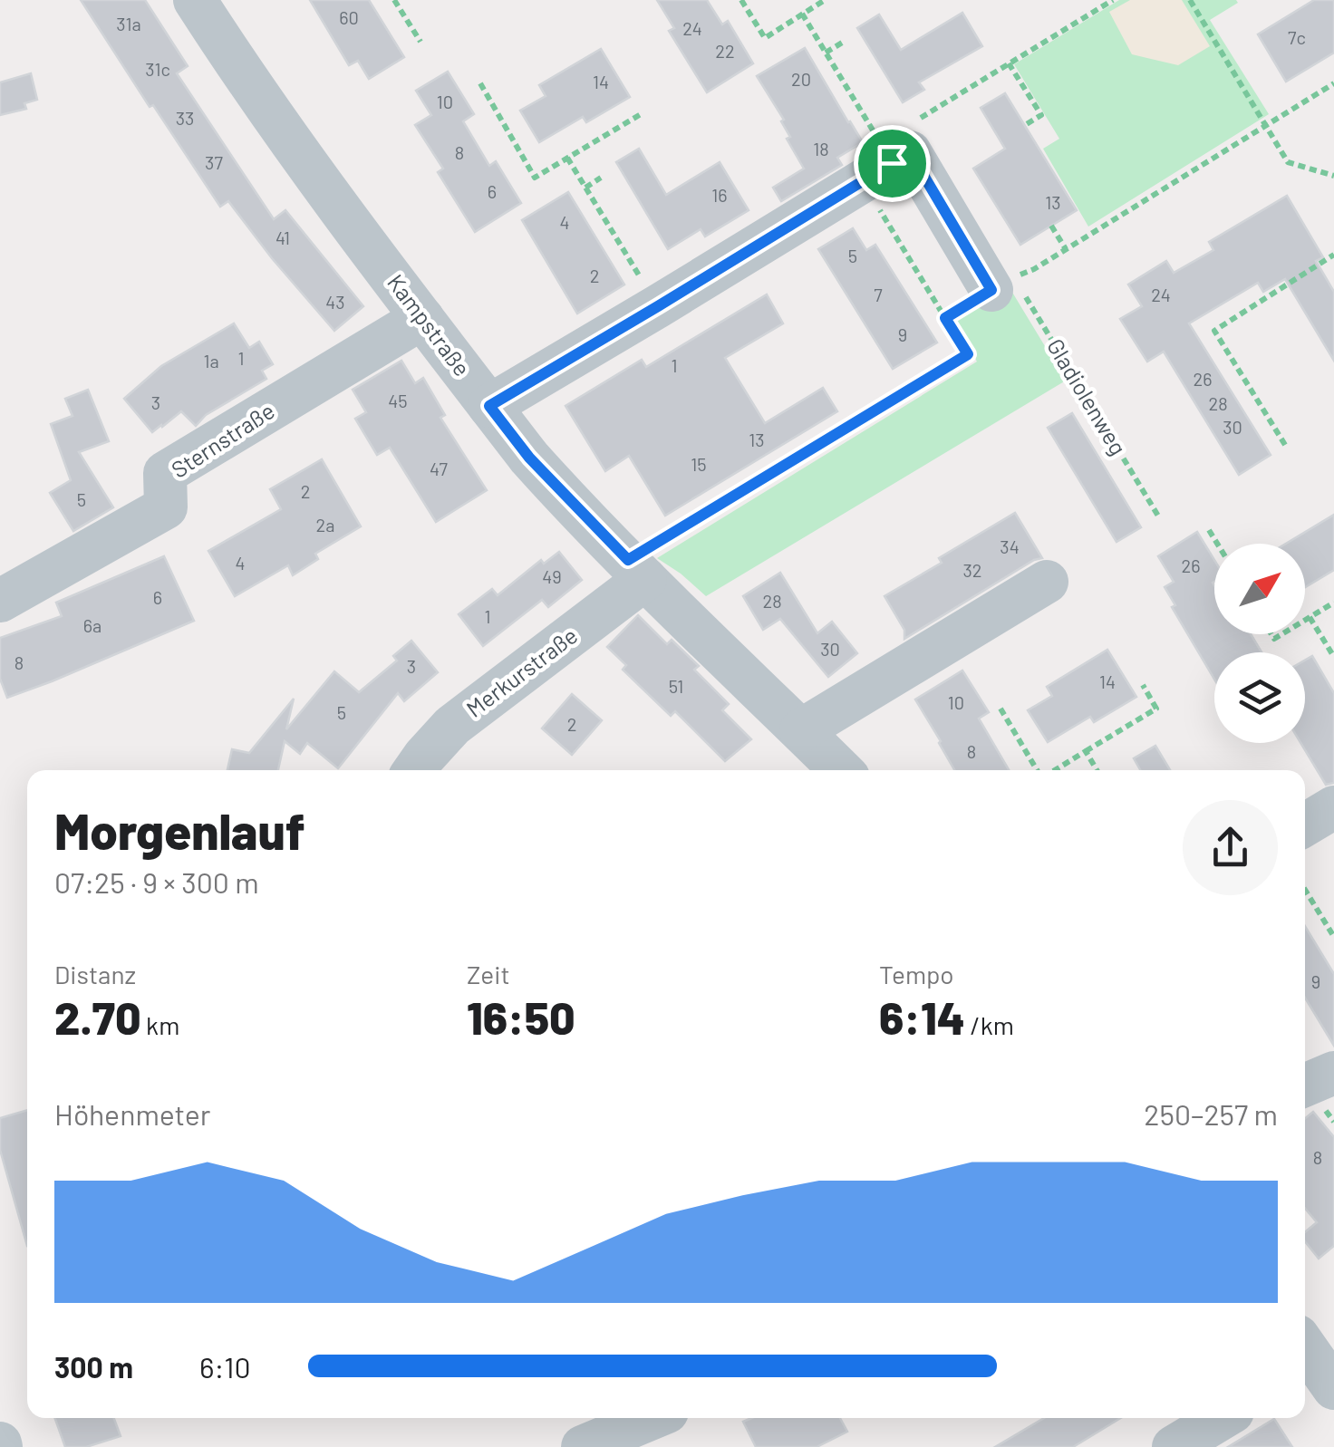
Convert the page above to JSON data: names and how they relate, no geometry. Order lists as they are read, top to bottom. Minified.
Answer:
{"streets":{"street":["Kampstraße","Sternstraße","Merkurstraße"],"path":["Gladiolenweg"]},"crossings":[["Kampstraße","Sternstraße"],["Kampstraße","Merkurstraße"]],"house_numbers":["60","31a","24","7c","22","31c","20","14","10","33","18","8","37","6","16","13","4","41","5","2","7","24","43","9","1","1a","1","26","45","3","28","30","13","15","47","2","5","2a","34","4","26","32","49","6","28","1","6a","30","8","3","14","51","10","5","2","8","9","8"],"north":"top right","page":{"heading":["Morgenlauf","07:25 · 9 × 300 m"],"stats":[["Distanz","2.70 km"],["Zeit","16:50"],["Tempo","6:14 /km"]],"chart":["Höhenmeter","250–257 m"],"list":[{"name":"300 m","note":"6:10"}]}}
